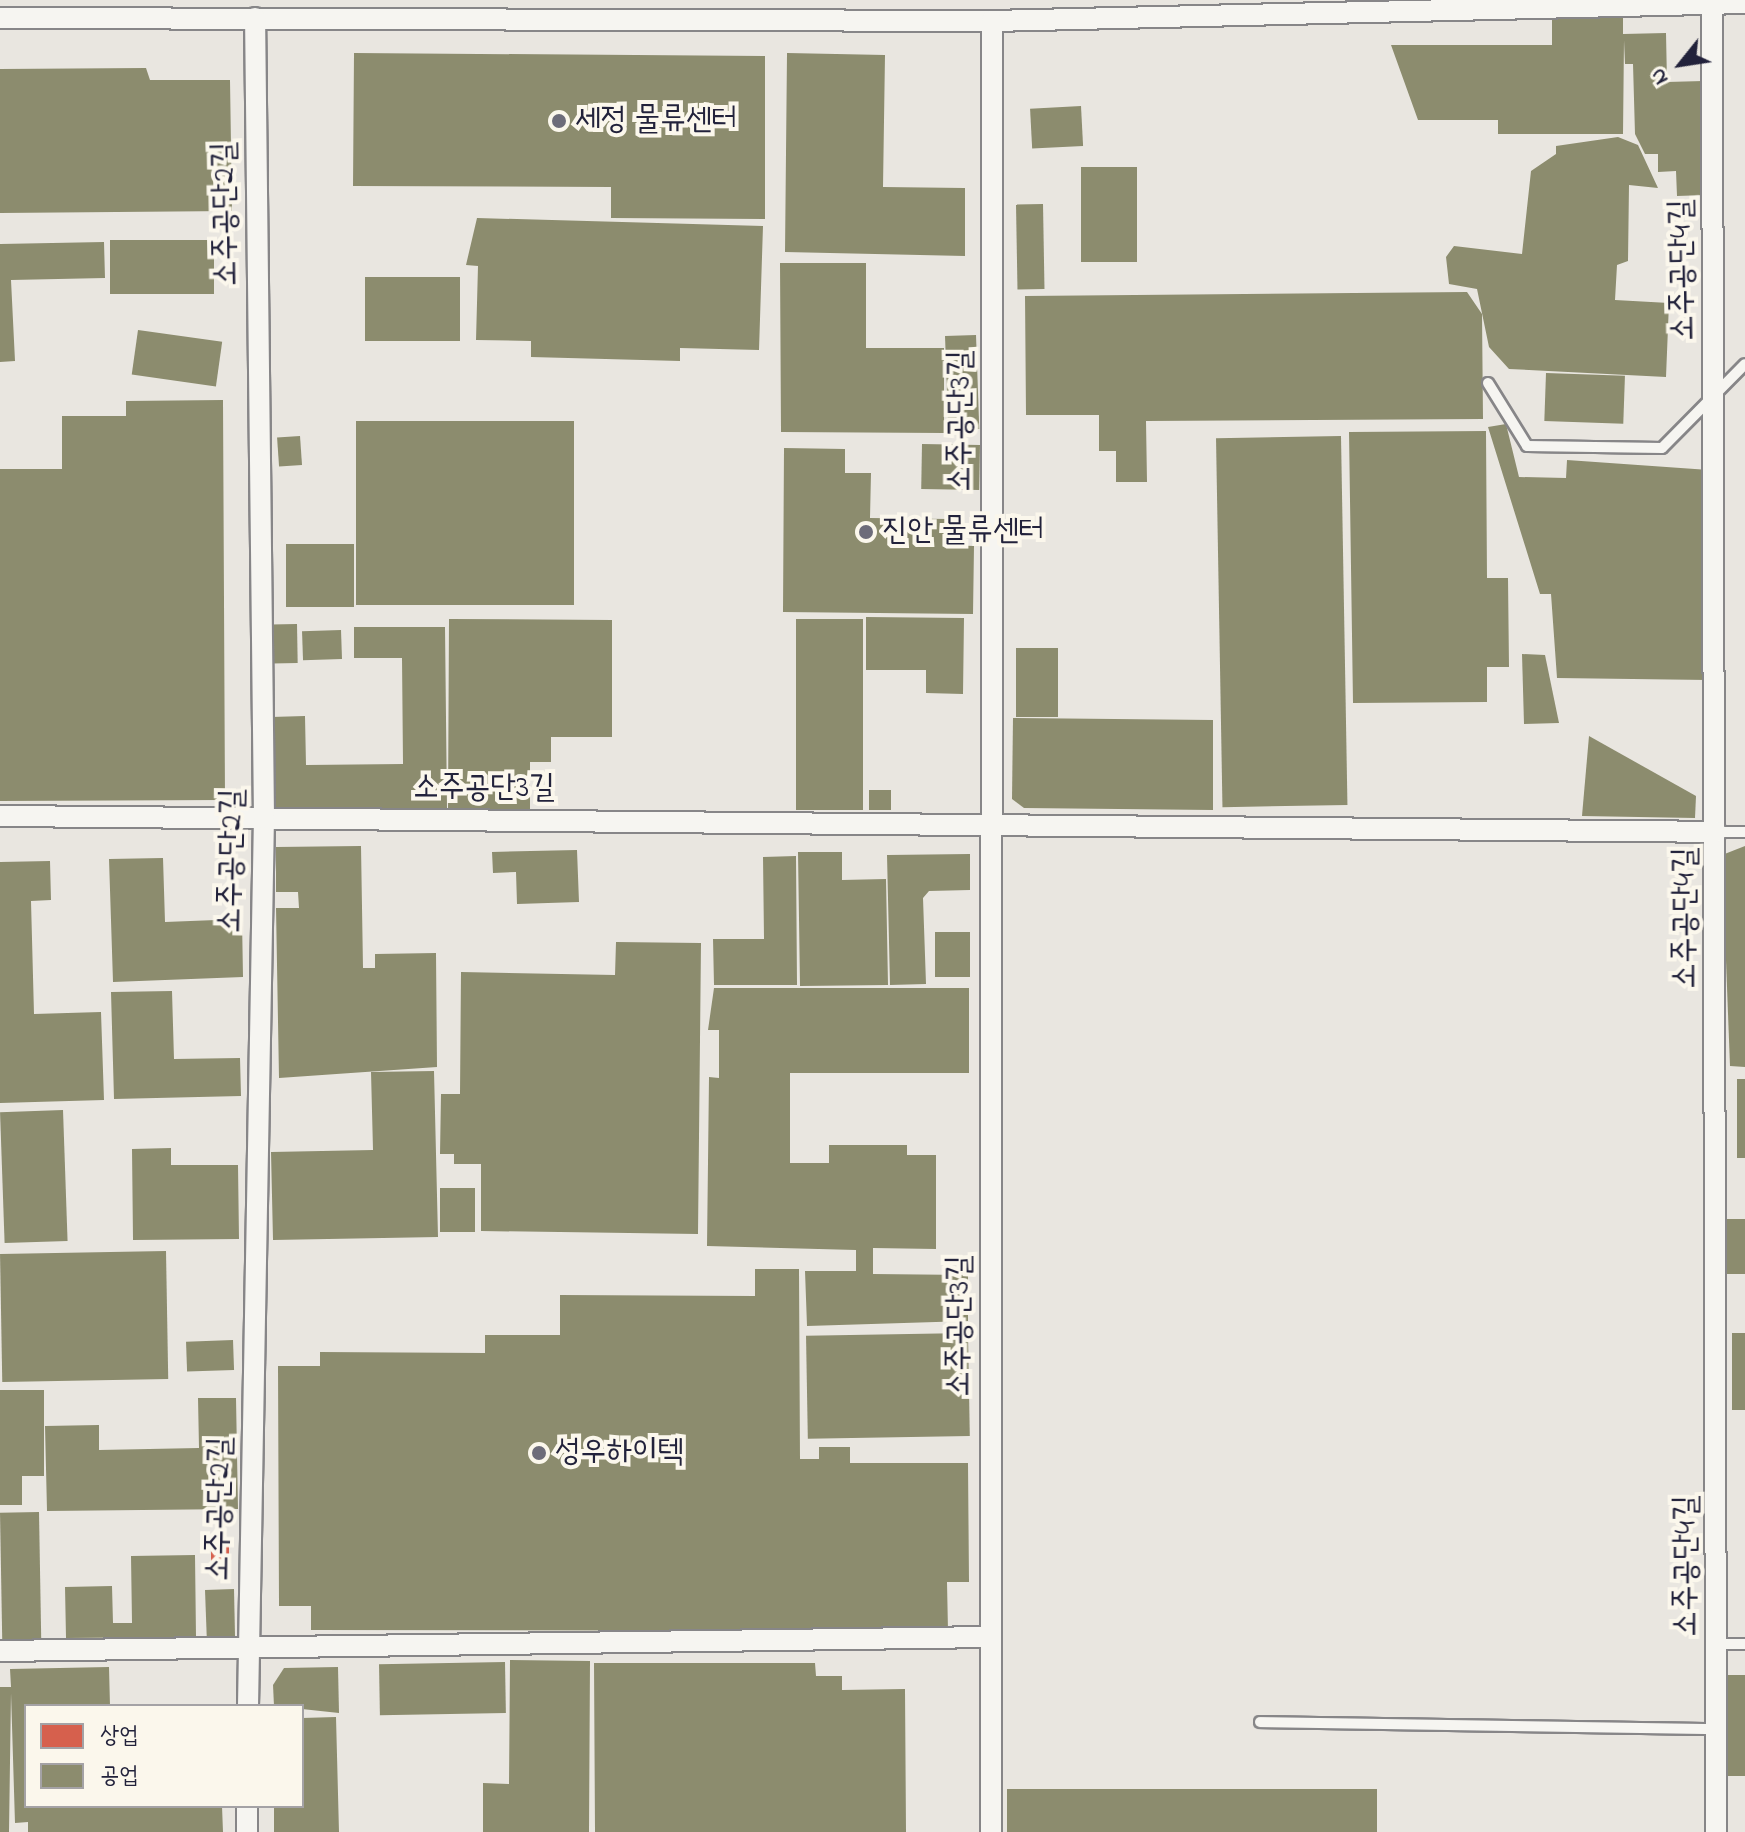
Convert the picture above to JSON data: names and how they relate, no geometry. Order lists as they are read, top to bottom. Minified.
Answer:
{"streets":{"street":["소주공단2길","소주공단4길","소주공단3길"]},"crossings":[["소주공단2길","소주공단3길"]],"places":["세정 물류센터","진안 물류센터","성우하이텍"],"legend":["상업","공업"],"north":"bottom left"}
